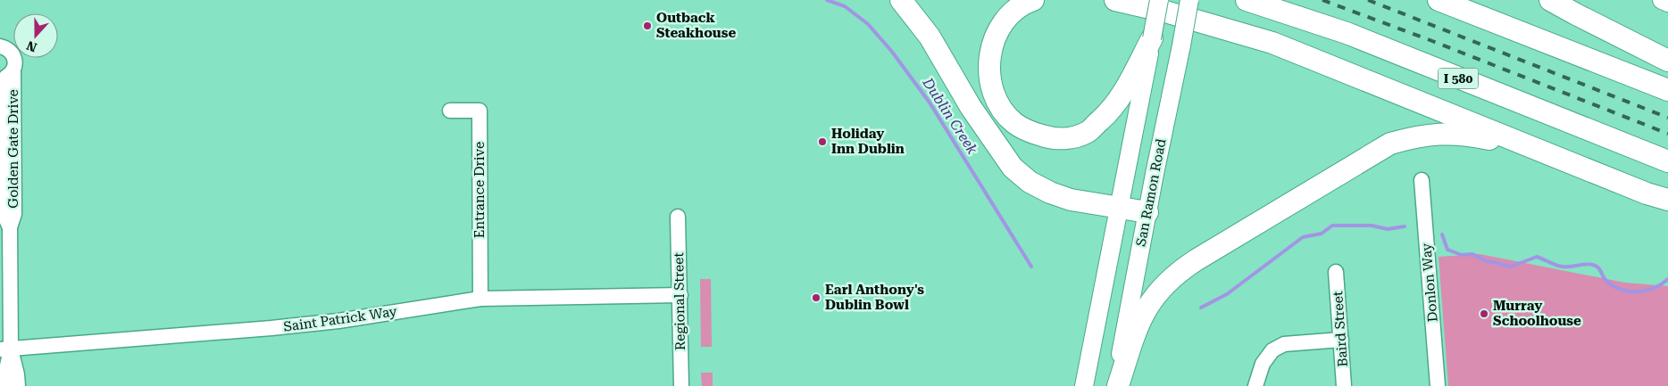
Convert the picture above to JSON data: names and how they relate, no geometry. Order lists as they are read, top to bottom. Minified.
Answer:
{"streets":{"highway":["I 580"],"main road":["San Ramon Road"],"street":["Golden Gate Drive","Entrance Drive","Donlon Way","Regional Street","Saint Patrick Way","Baird Street"]},"crossings":[["Golden Gate Drive","Saint Patrick Way"],["Entrance Drive","Saint Patrick Way"],["Regional Street","Saint Patrick Way"]],"water":["Dublin Creek"],"places":["Outback Steakhouse","Holiday Inn Dublin","Earl Anthony's Dublin Bowl","Murray Schoolhouse"],"north":"bottom"}
